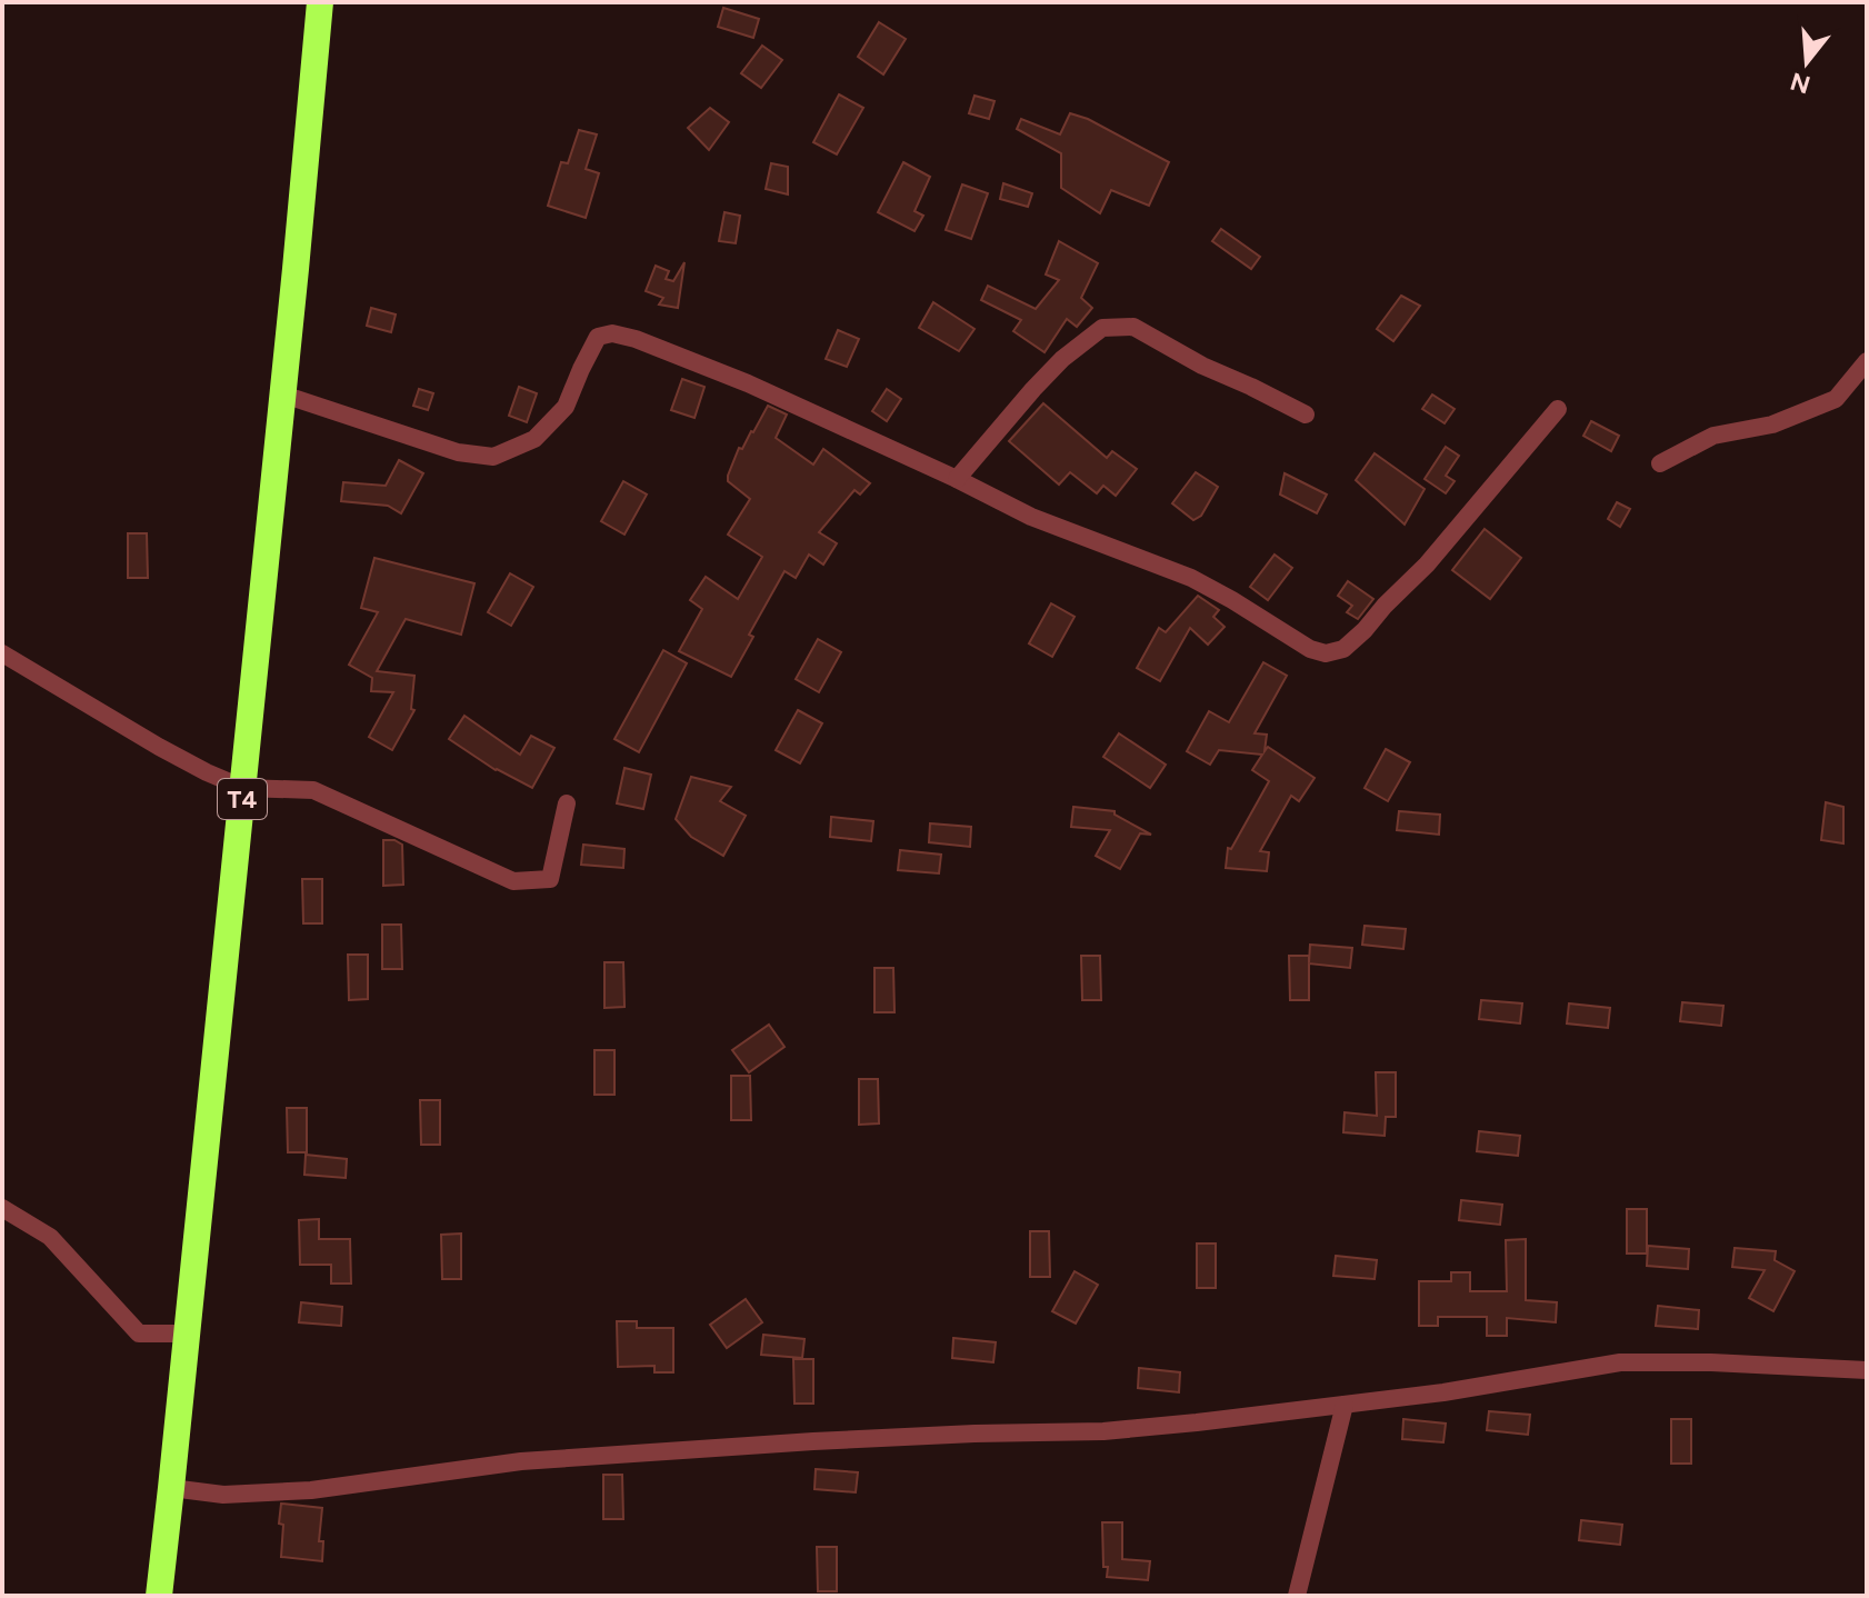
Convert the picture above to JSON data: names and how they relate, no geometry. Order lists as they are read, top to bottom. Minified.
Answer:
{"streets":{"highway":["T4"]},"north":"bottom"}
